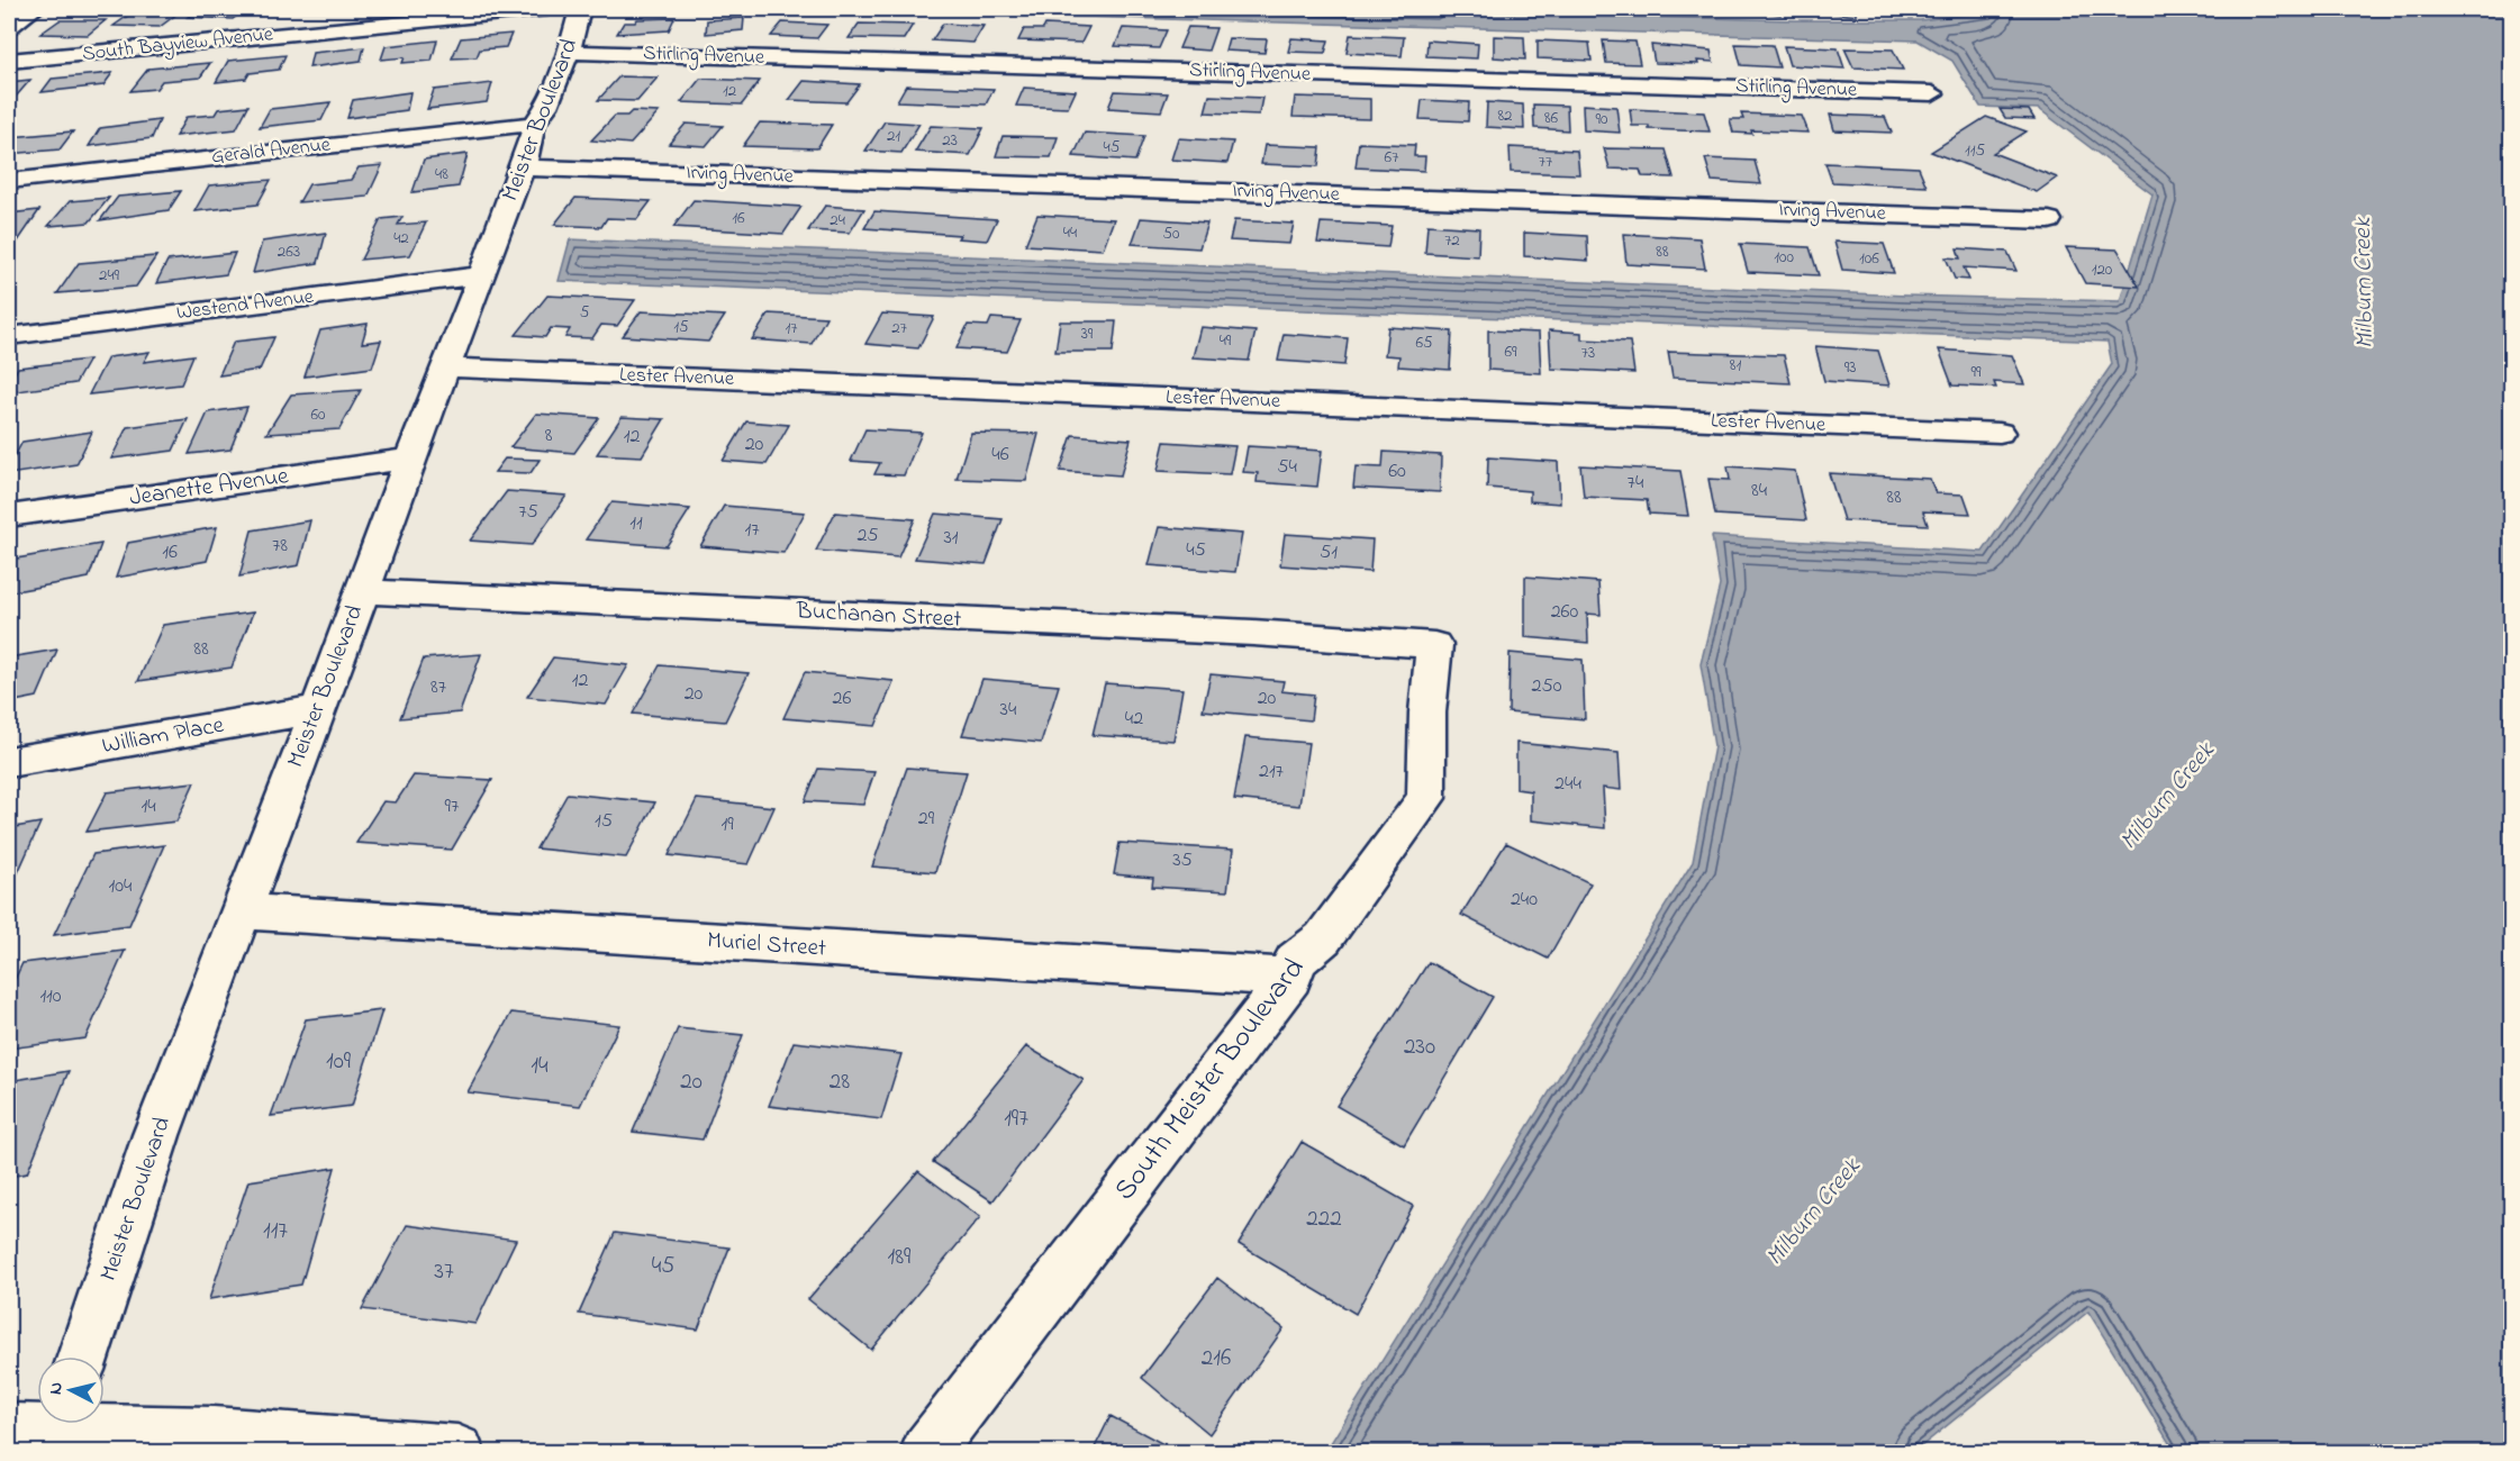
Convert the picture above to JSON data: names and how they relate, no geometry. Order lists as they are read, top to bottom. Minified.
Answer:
{"streets":{"street":["South Bayview Avenue","Stirling Avenue","Meister Boulevard","Gerald Avenue","Irving Avenue","Westend Avenue","Lester Avenue","Jeanette Avenue","Buchanan Street","William Place","Muriel Street","South Meister Boulevard"]},"crossings":[["Stirling Avenue","Meister Boulevard"],["Meister Boulevard","Gerald Avenue"],["Meister Boulevard","Irving Avenue"],["Meister Boulevard","Westend Avenue"],["Meister Boulevard","Lester Avenue"],["Meister Boulevard","Jeanette Avenue"],["Meister Boulevard","Buchanan Street"],["Meister Boulevard","William Place"],["Meister Boulevard","Muriel Street"],["Buchanan Street","South Meister Boulevard"],["Muriel Street","South Meister Boulevard"]],"water":["Milburn Creek"],"house_numbers":["12","82","86","90","21","23","45","115","67","77","48","16","24","44","50","42","72","263","88","100","106","120","249","5","15","17","27","39","49","65","69","73","81","93","99","60","8","12","20","46","54","60","74","84","88","75","11","17","25","31","78","45","16","51","260","88","12","250","87","20","26","20","34","42","217","244","14","97","29","15","19","35","104","240","110","230","109","14","20","28","197","222","117","189","45","37","216"],"north":"left"}
